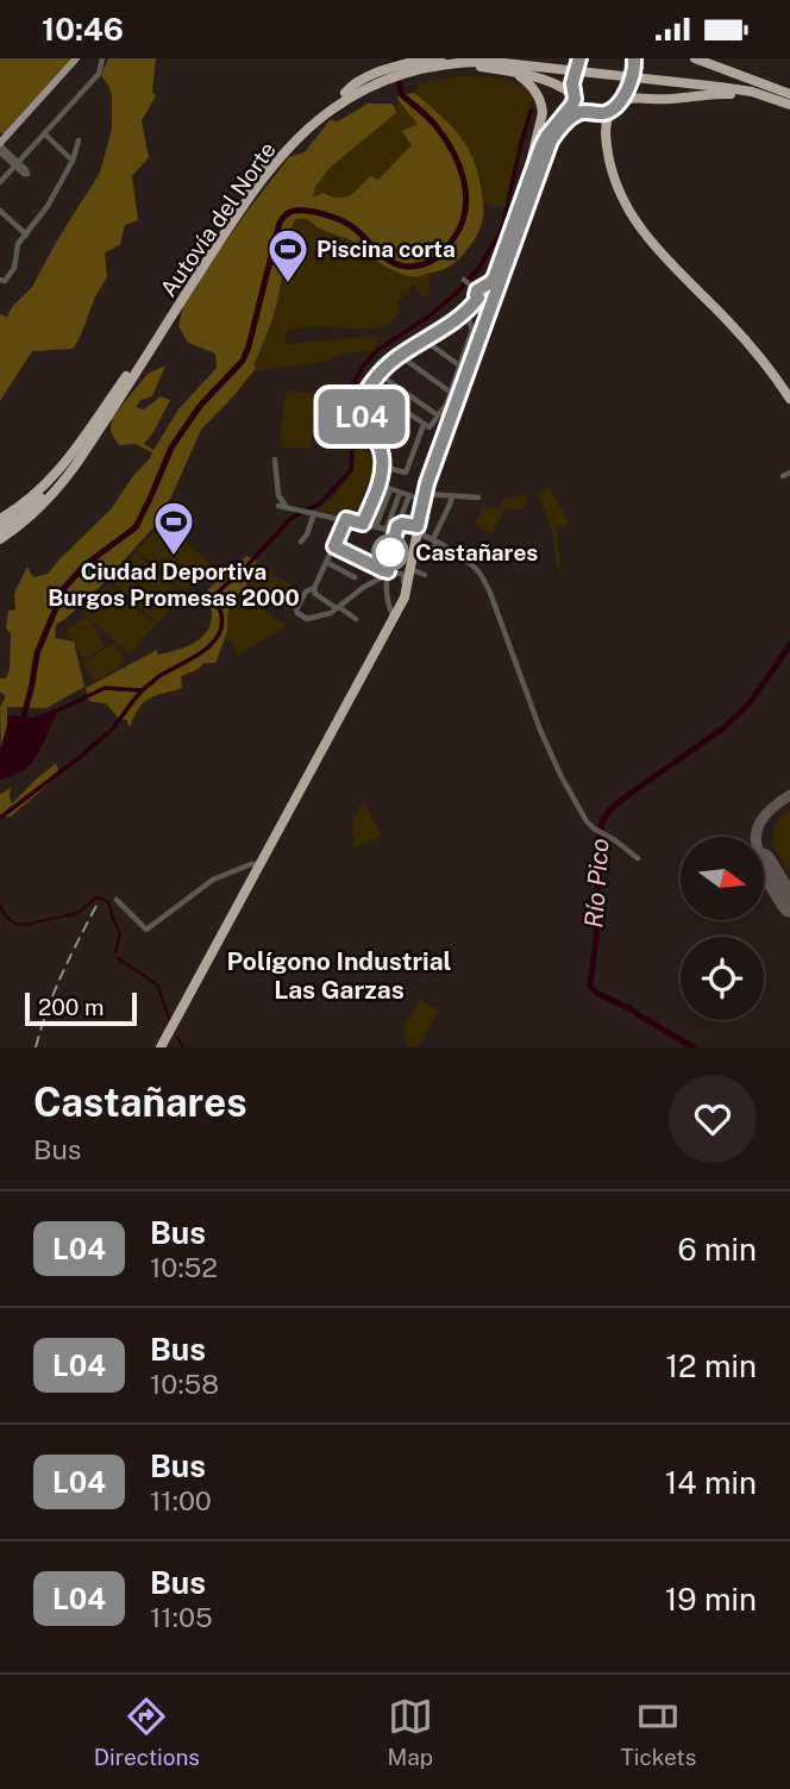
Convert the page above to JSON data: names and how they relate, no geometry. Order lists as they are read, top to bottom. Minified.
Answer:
{"streets":{"highway":["Autovía del Norte"]},"districts":["Polígono Industrial Las Garzas"],"water":["Río Pico"],"places":{"sports":["Piscina corta","Ciudad Deportiva Burgos Promesas 2000"],"other":["Castañares"]},"lines":["bus line L04"],"scale_bar":"200 m","north":"right","page":{"status":"10:46","on_map":"L04","scale":"200 m","heading":["Castañares","Bus"],"list":[{"mark":"L04","name":"Bus","note":"10:52","value":"6 min"},{"mark":"L04","name":"Bus","note":"10:58","value":"12 min"},{"mark":"L04","name":"Bus","note":"11:00","value":"14 min"},{"mark":"L04","name":"Bus","note":"11:05","value":"19 min"}],"tabs":["Directions","Map","Tickets"]}}
